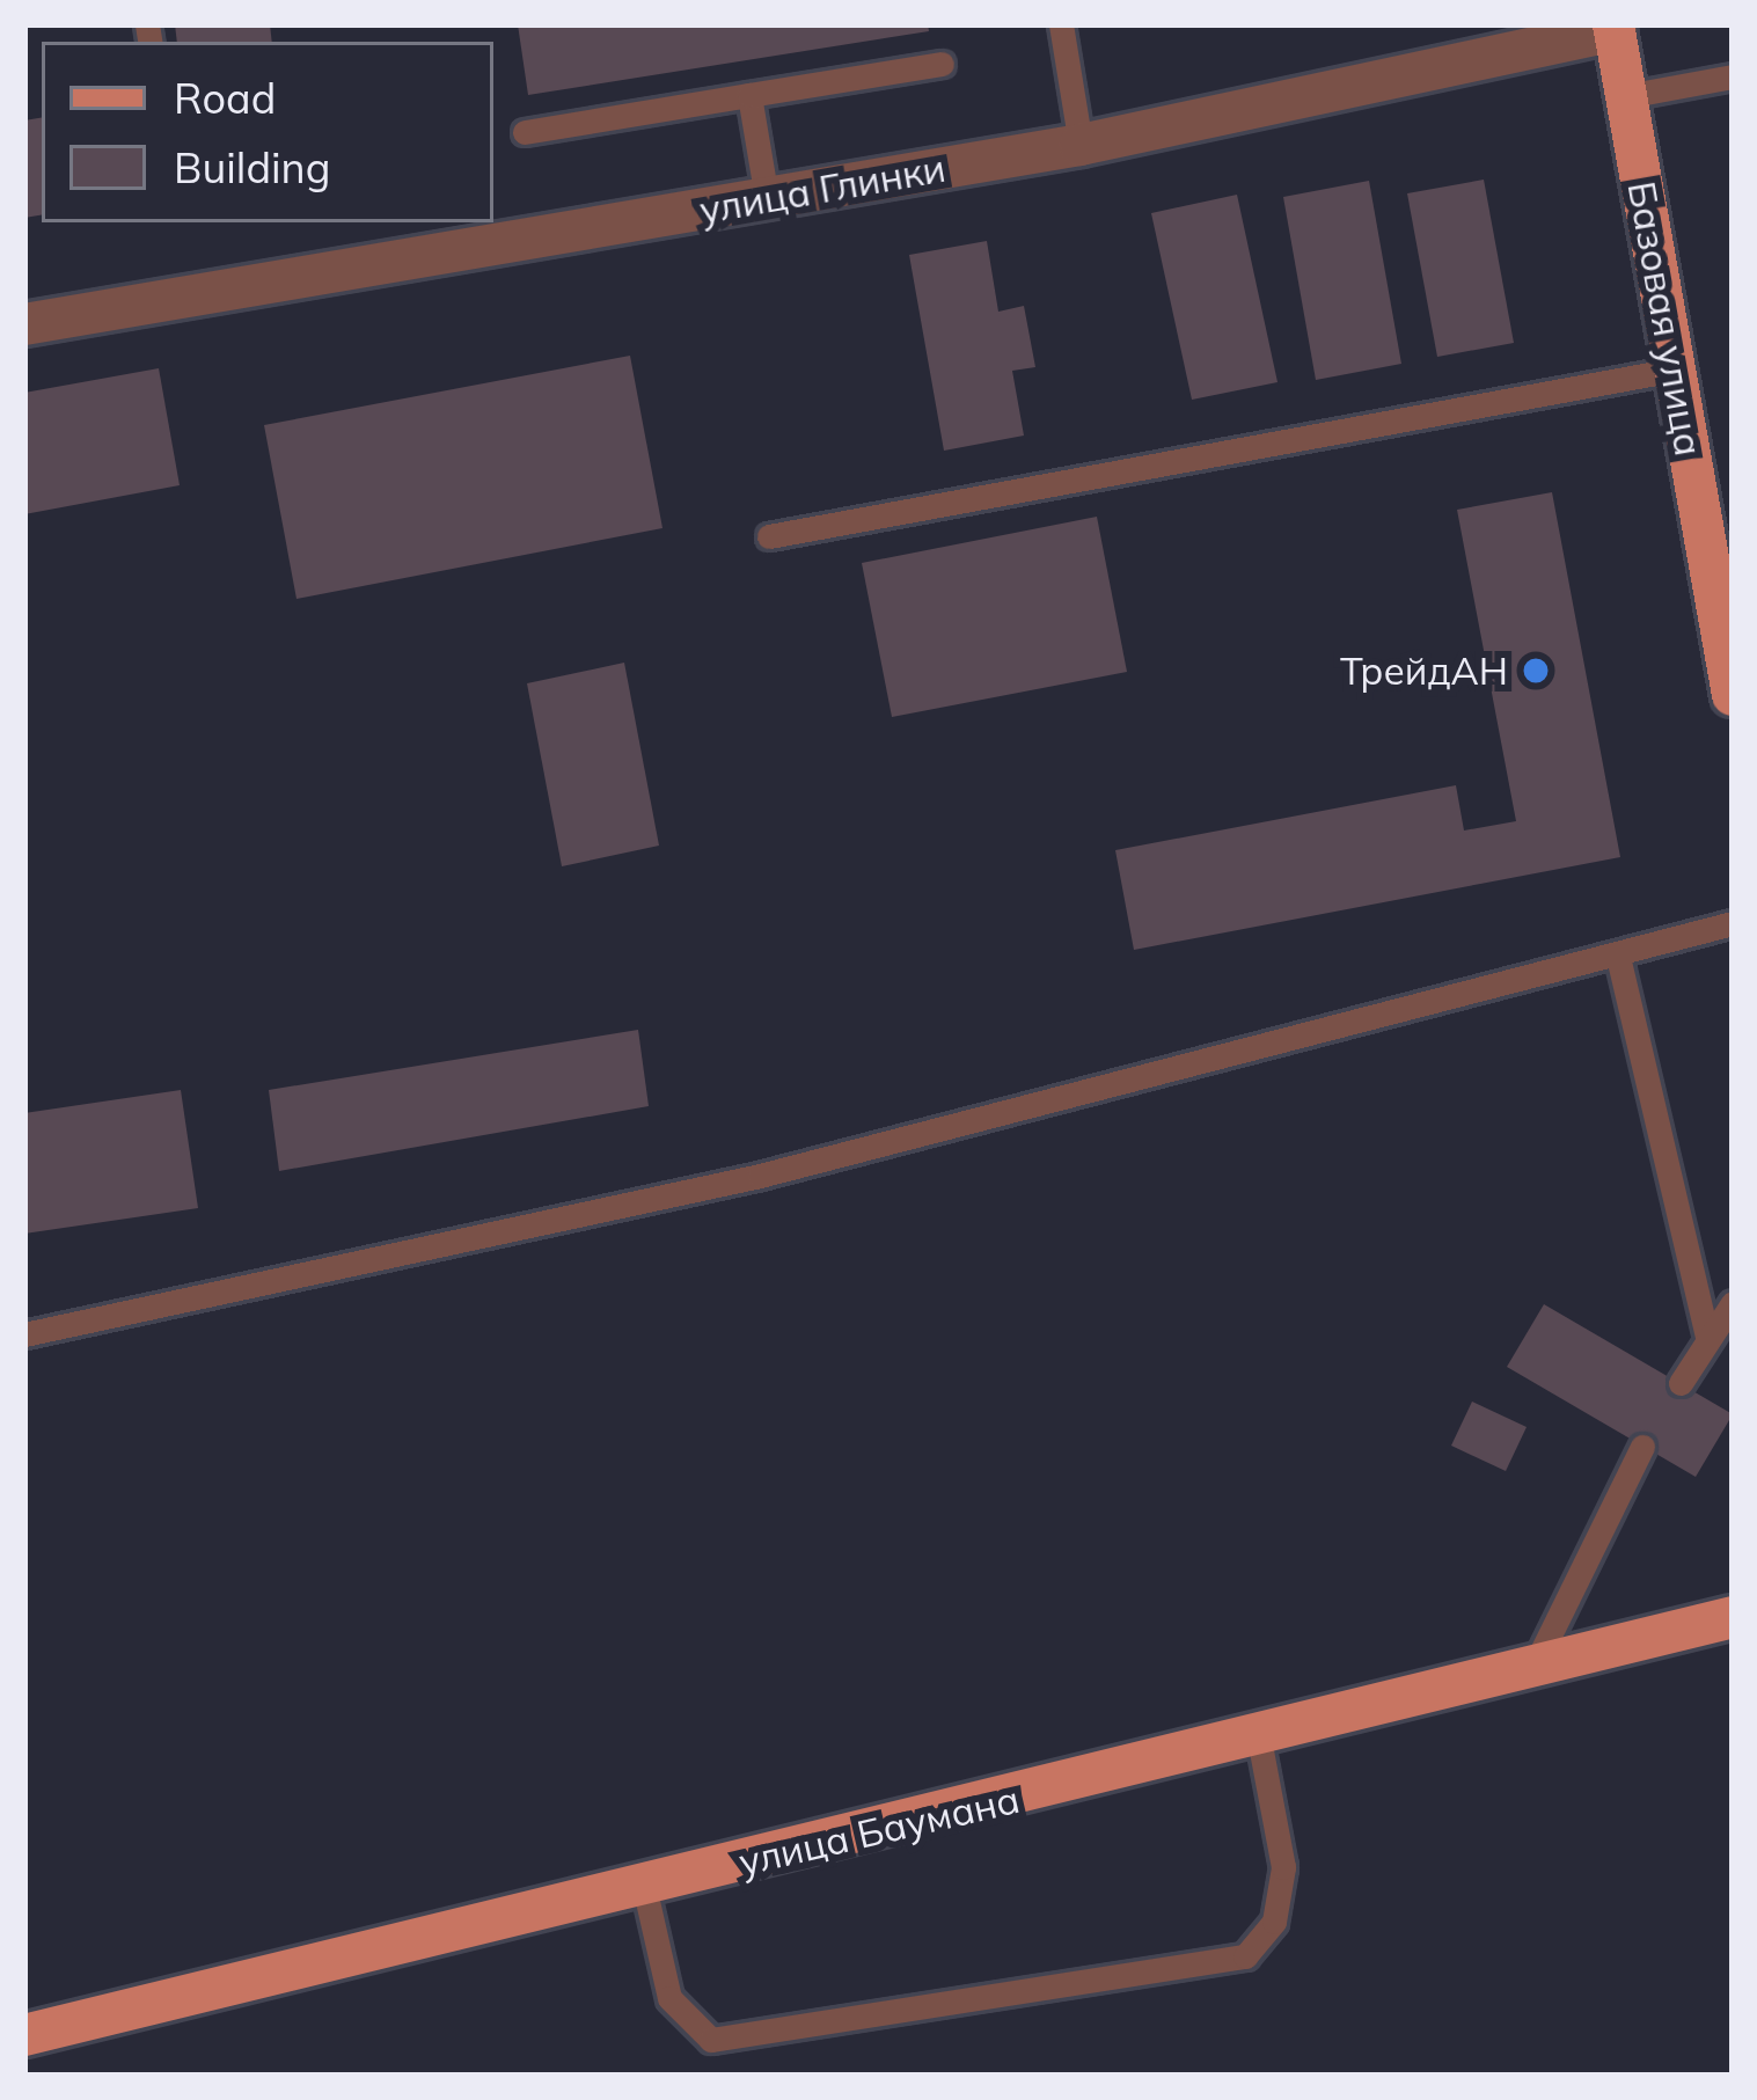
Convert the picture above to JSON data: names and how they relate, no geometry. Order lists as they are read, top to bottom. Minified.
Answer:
{"streets":{"main road":["Базовая улица","улица Баумана"],"street":["улица Глинки"]},"crossings":[["улица Глинки","Базовая улица"]],"places":["ТрейдАН"],"legend":["Road","Building"]}
